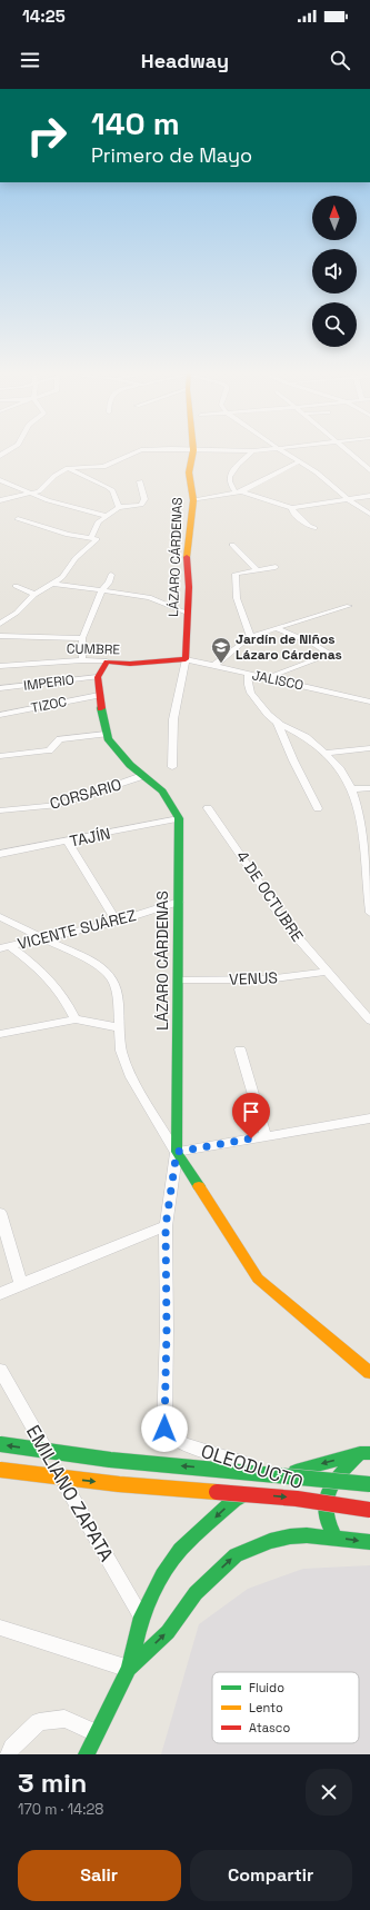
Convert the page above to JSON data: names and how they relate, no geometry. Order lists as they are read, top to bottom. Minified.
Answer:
{"streets":{"street":["LÁZARO CÁRDENAS","CUMBRE","JALISCO","IMPERIO","TIZOC","CORSARIO","TAJÍN","4 DE OCTUBRE","VICENTE SUÁREZ","VENUS","OLEODUCTO","EMILIANO ZAPATA"]},"crossings":[["LÁZARO CÁRDENAS","CUMBRE"],["LÁZARO CÁRDENAS","JALISCO"],["LÁZARO CÁRDENAS","TAJÍN"],["LÁZARO CÁRDENAS","VICENTE SUÁREZ"],["LÁZARO CÁRDENAS","VENUS"],["LÁZARO CÁRDENAS","OLEODUCTO"],["CUMBRE","JALISCO"],["4 DE OCTUBRE","VENUS"]],"places":{"school or university":["Jardín de Niños Lázaro Cárdenas"]},"legend":["Fluido","Lento","Atasco"],"north":"top","page":{"status":"14:25","header":"Headway","turn":["140 m","Primero de Mayo"],"heading":["3 min","170 m · 14:28"],"buttons":["Salir","Compartir"]}}
